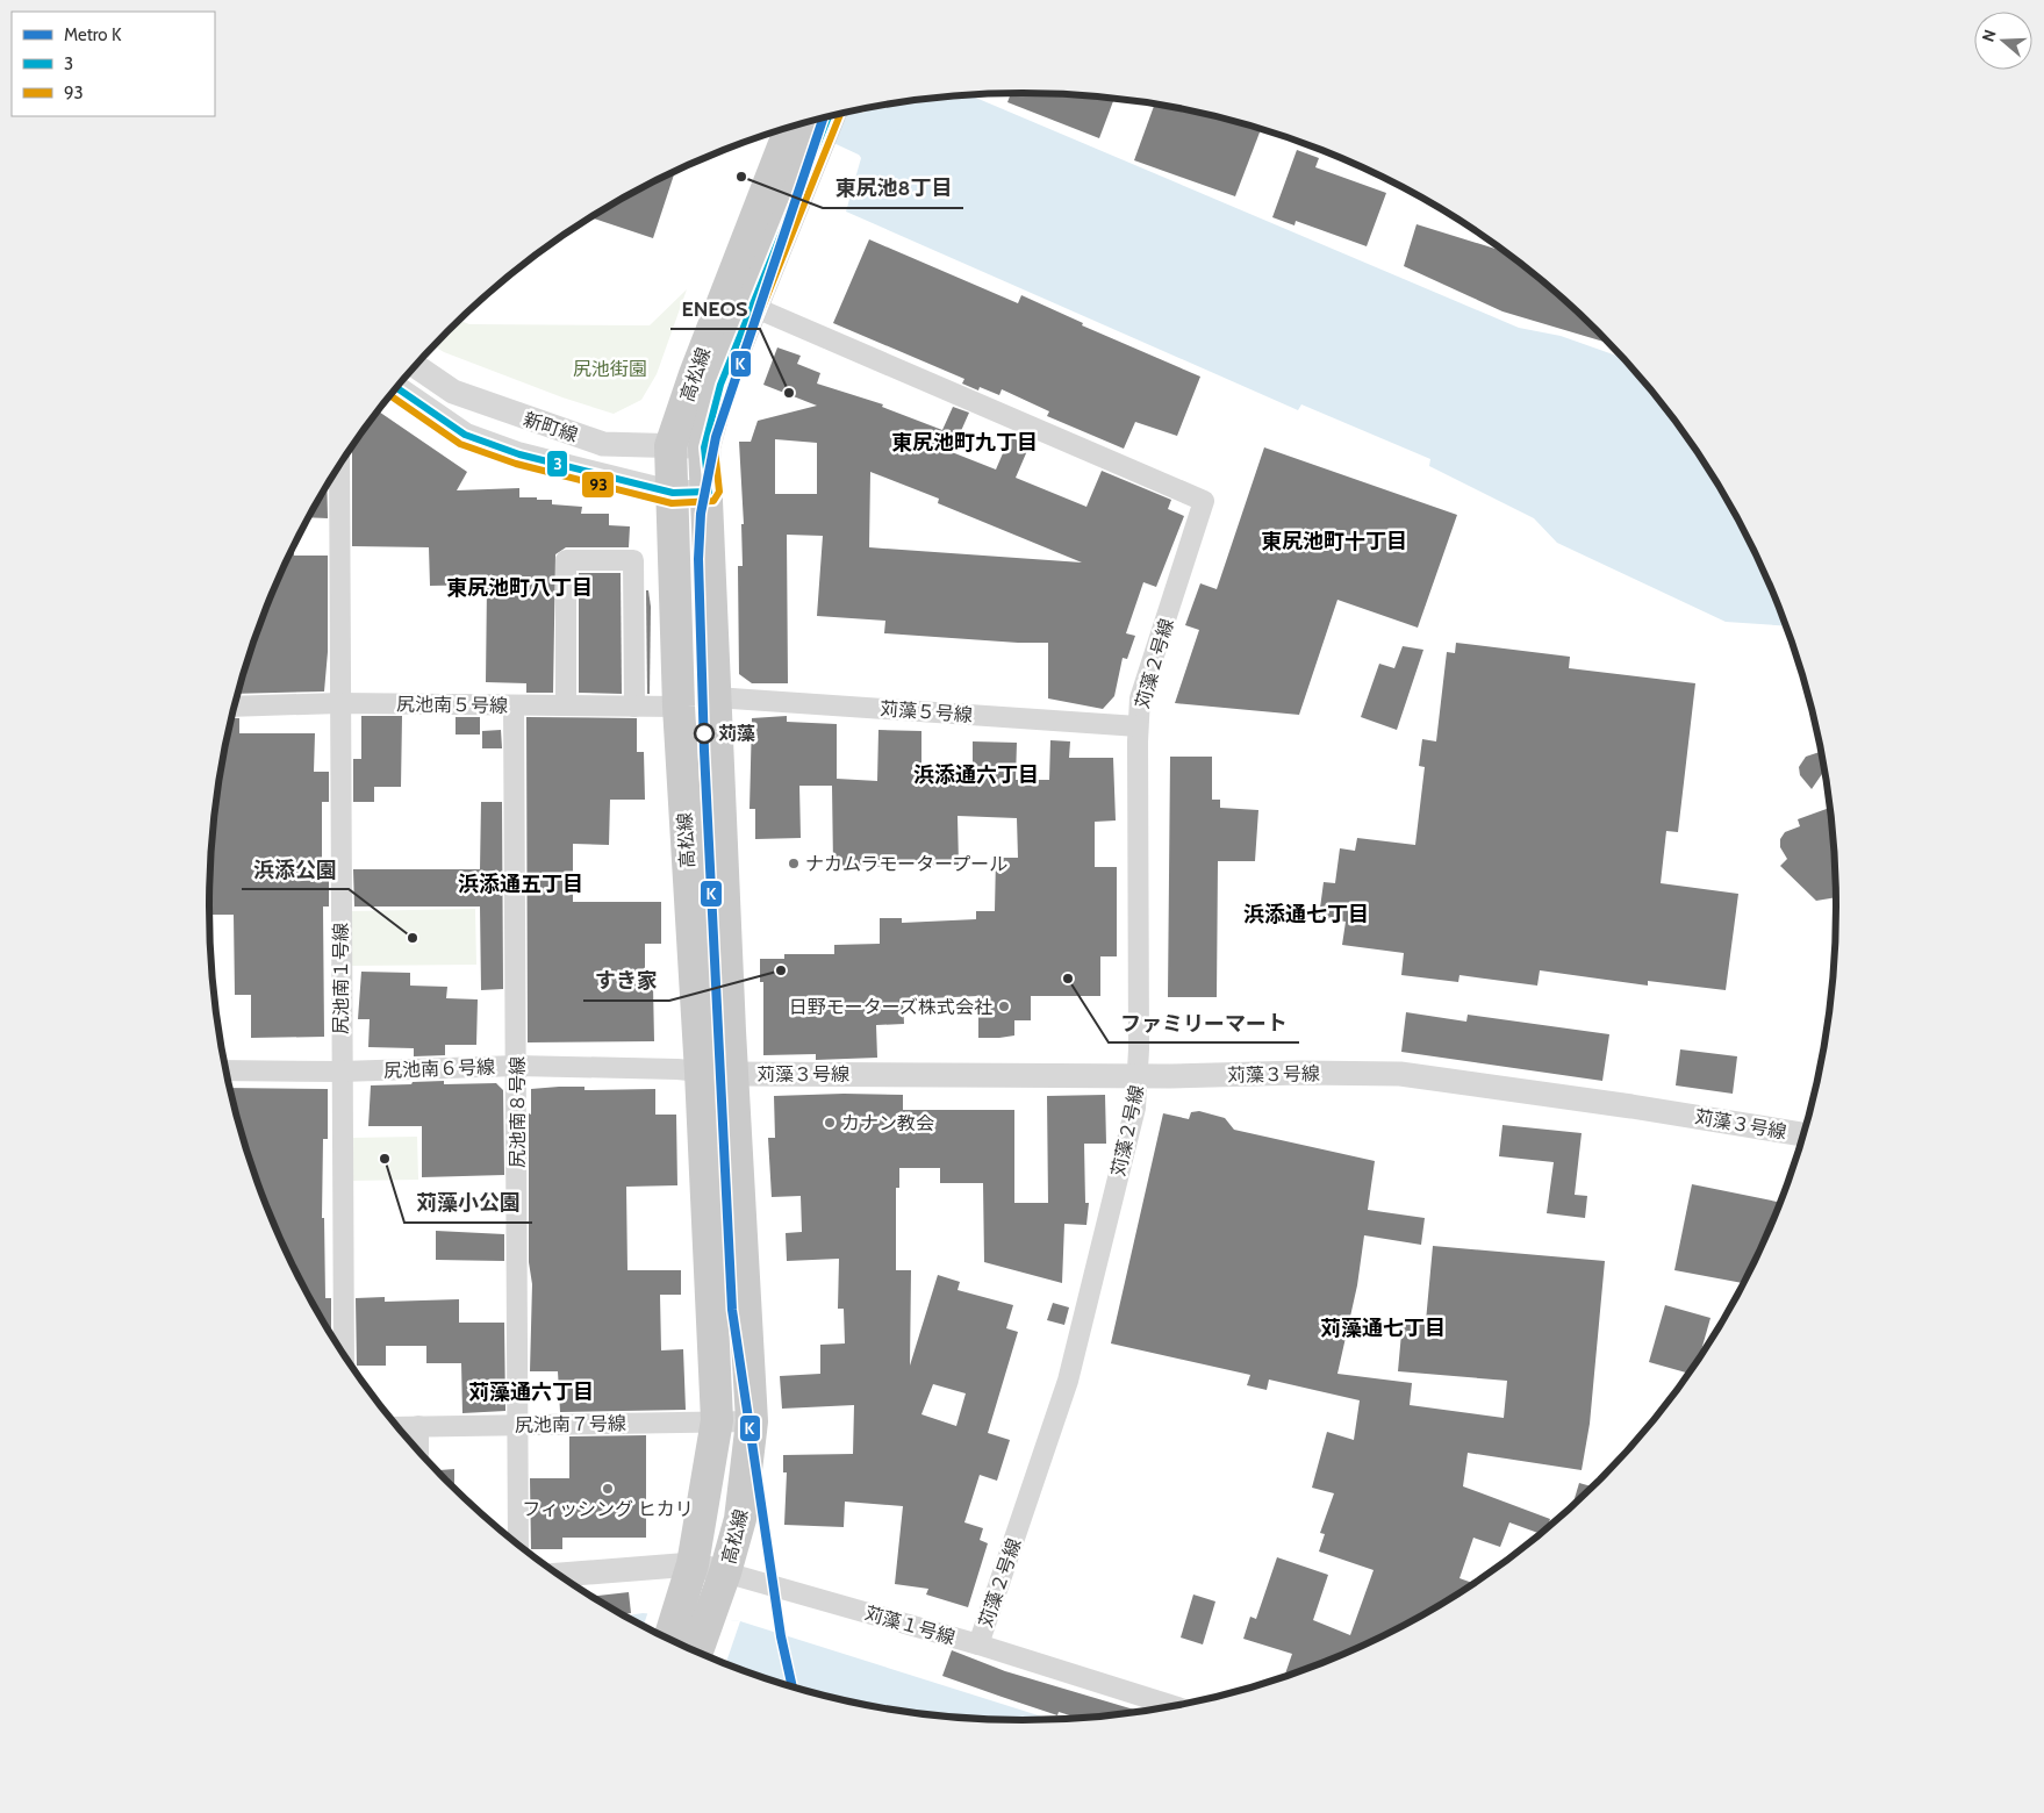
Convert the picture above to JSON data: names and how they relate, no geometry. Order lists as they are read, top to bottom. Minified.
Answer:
{"streets":{"main road":["高松線"],"street":["新町線","苅藻２号線","尻池南５号線","苅藻５号線","尻池南１号線","尻池南６号線","苅藻３号線","尻池南８号線","尻池南７号線","苅藻１号線"]},"crossings":[["高松線","新町線"],["高松線","苅藻２号線"],["高松線","尻池南５号線"],["高松線","苅藻５号線"],["高松線","尻池南６号線"],["高松線","苅藻３号線"],["高松線","尻池南７号線"],["高松線","苅藻１号線"],["苅藻２号線","苅藻５号線"],["苅藻２号線","苅藻３号線"],["苅藻２号線","苅藻１号線"],["尻池南５号線","尻池南１号線"],["尻池南５号線","尻池南８号線"],["尻池南１号線","尻池南６号線"],["尻池南６号線","苅藻３号線"],["尻池南６号線","尻池南８号線"],["尻池南８号線","尻池南７号線"]],"districts":["東尻池町九丁目","東尻池町十丁目","東尻池町八丁目","浜添通六丁目","浜添通五丁目","浜添通七丁目","苅藻通七丁目","苅藻通六丁目"],"parks":["尻池街園"],"places":["東尻池8丁目","ENEOS","苅藻","ナカムラモータープール","浜添公園","すき家","ファミリーマート","日野モーターズ株式会社","カナン教会","苅藻小公園","フィッシング ヒカリ"],"lines":["transit line 93","transit line 3","metro line K"],"legend":["Metro K","3","93"],"north":"left"}
